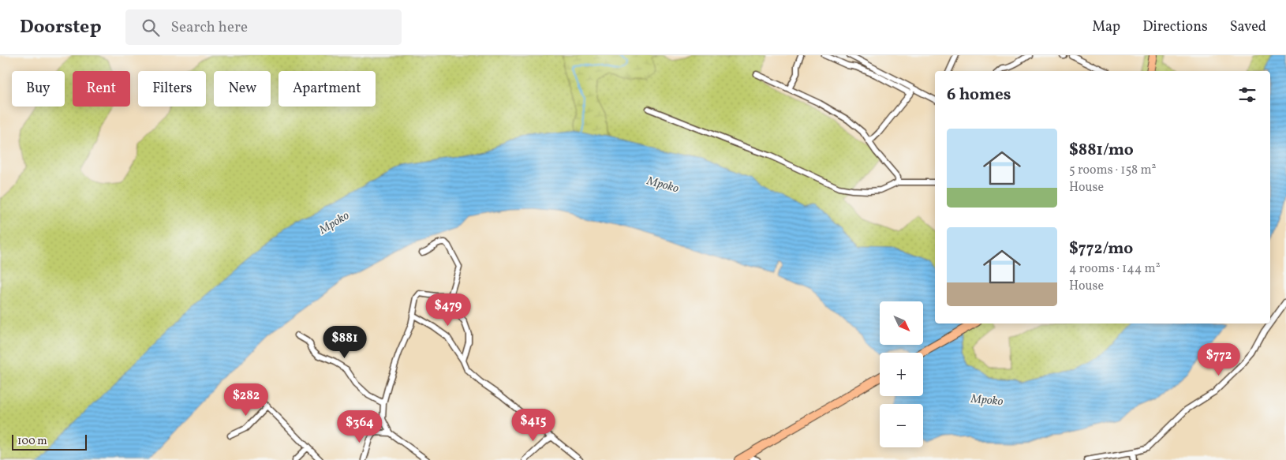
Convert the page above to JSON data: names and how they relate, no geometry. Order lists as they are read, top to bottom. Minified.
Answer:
{"water":["Mpoko"],"scale_bar":"100 m","north":"bottom right","page":{"header":"Doorstep","search":"Search here","nav":["Map","Directions","Saved"],"chip":["Buy","Rent","Filters","New","Apartment"],"heading":"6 homes","list":[{"name":"$881/mo","note":"5 rooms · 158 m² · House"},{"name":"$772/mo","note":"4 rooms · 144 m² · House"}],"price":["$479","$881","$772","$282","$415","$364"],"map_buttons":["+","−"],"scale":"100 m"}}
